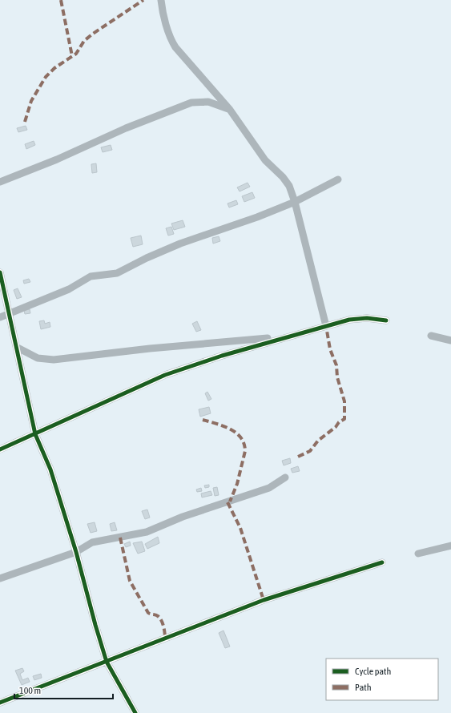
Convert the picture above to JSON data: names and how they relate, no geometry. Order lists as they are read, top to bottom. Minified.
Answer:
{"legend":["Cycle path","Path"],"scale_bar":"100 m"}
